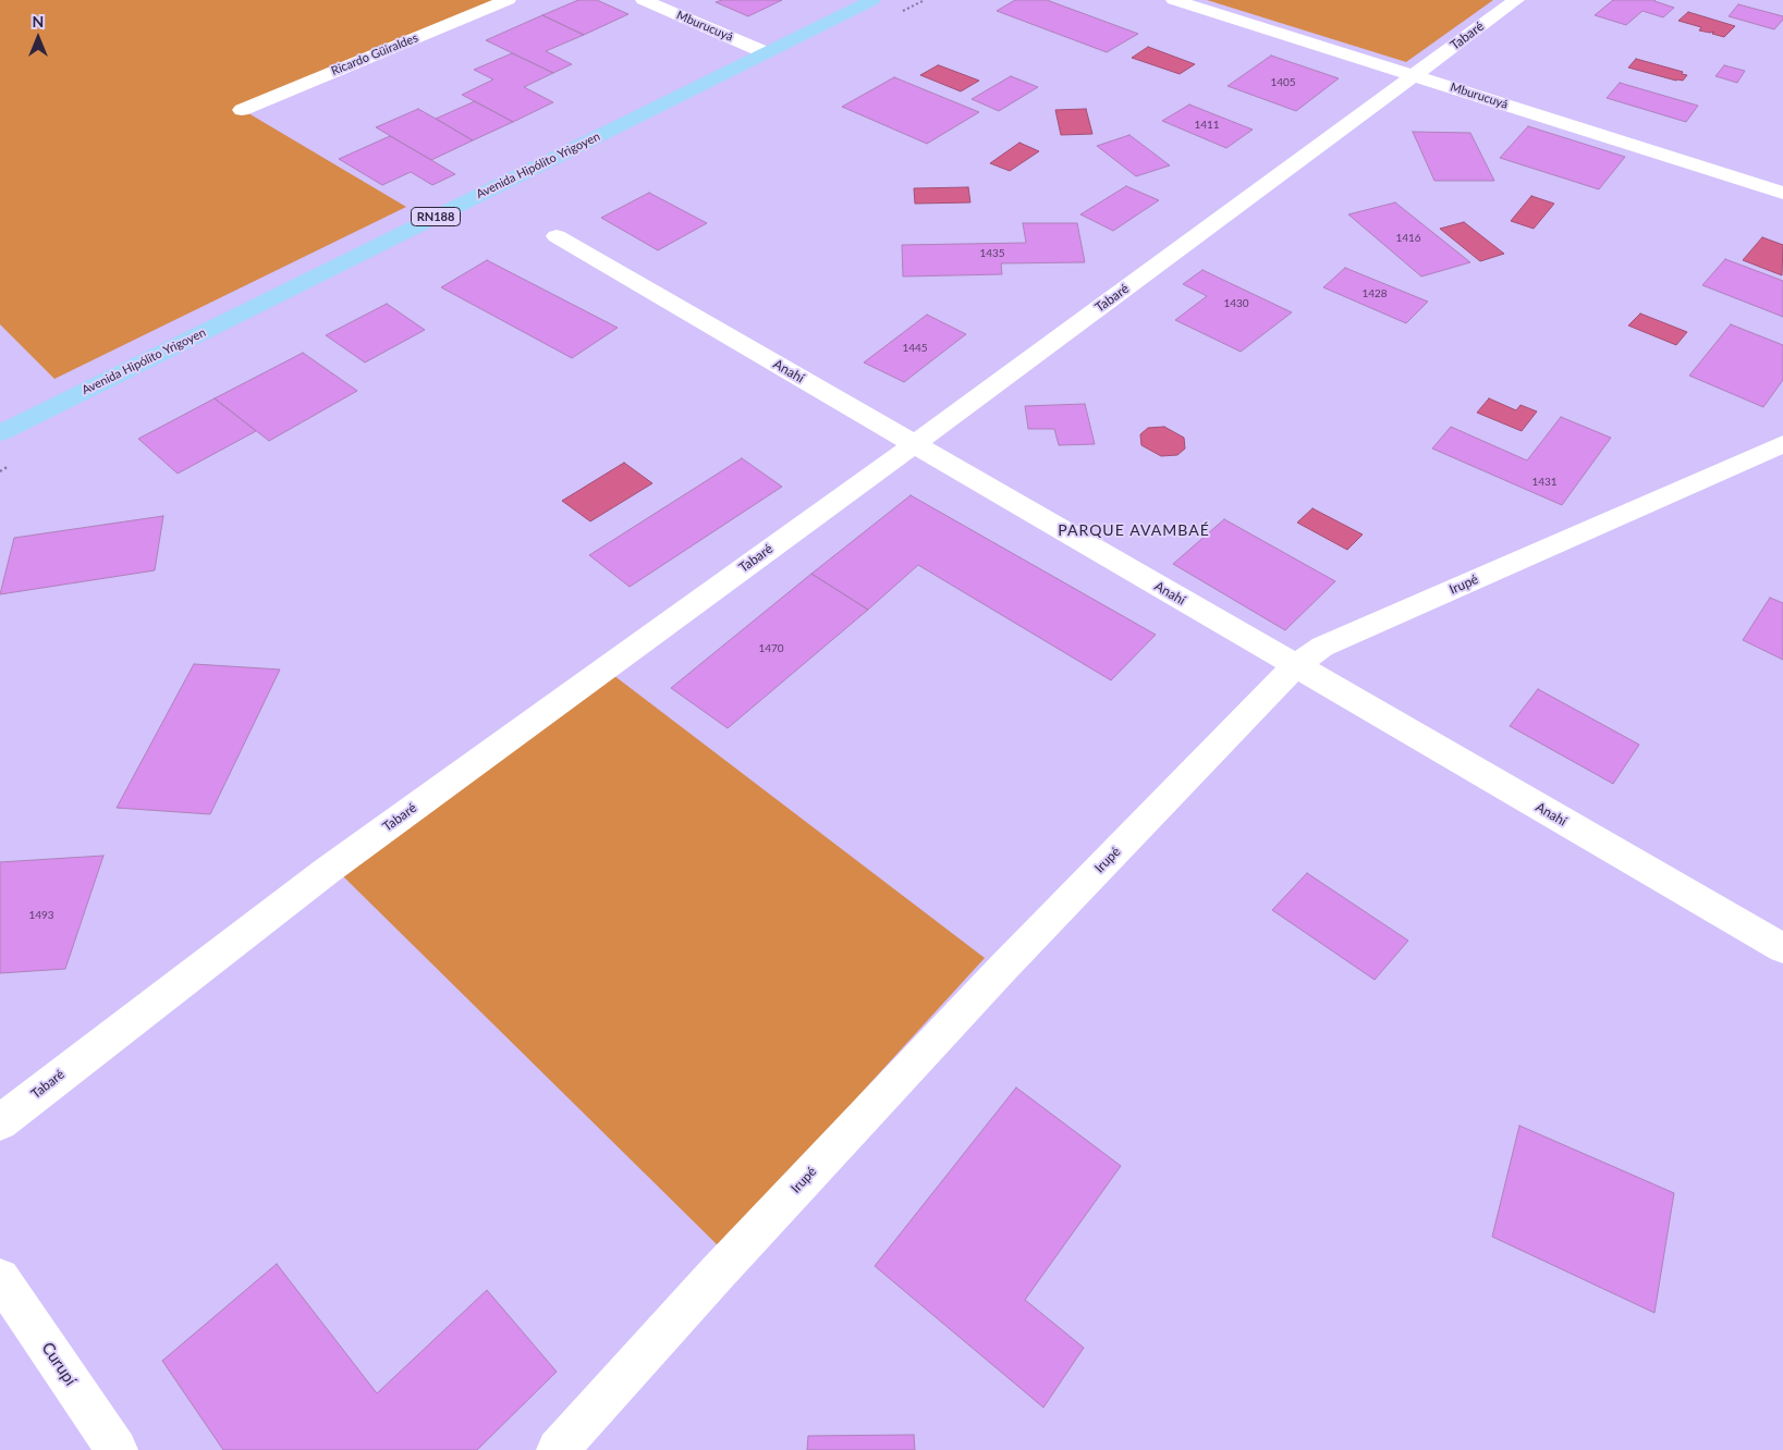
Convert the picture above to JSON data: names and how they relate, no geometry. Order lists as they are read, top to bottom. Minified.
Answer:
{"streets":{"main road":["Avenida Hipólito Yrigoyen","RN188"],"street":["Mburucuyá","Tabaré","Ricardo Güiraldes","Anahí","Irupé","Curupí"]},"crossings":[["Mburucuyá","Tabaré"],["Mburucuyá","Avenida Hipólito Yrigoyen"],["Tabaré","Anahí"],["Anahí","Irupé"]],"districts":["PARQUE AVAMBAÉ"],"house_numbers":["1405","1411","1416","1435","1428","1430","1445","1431","1470","1493"],"north":"top"}
